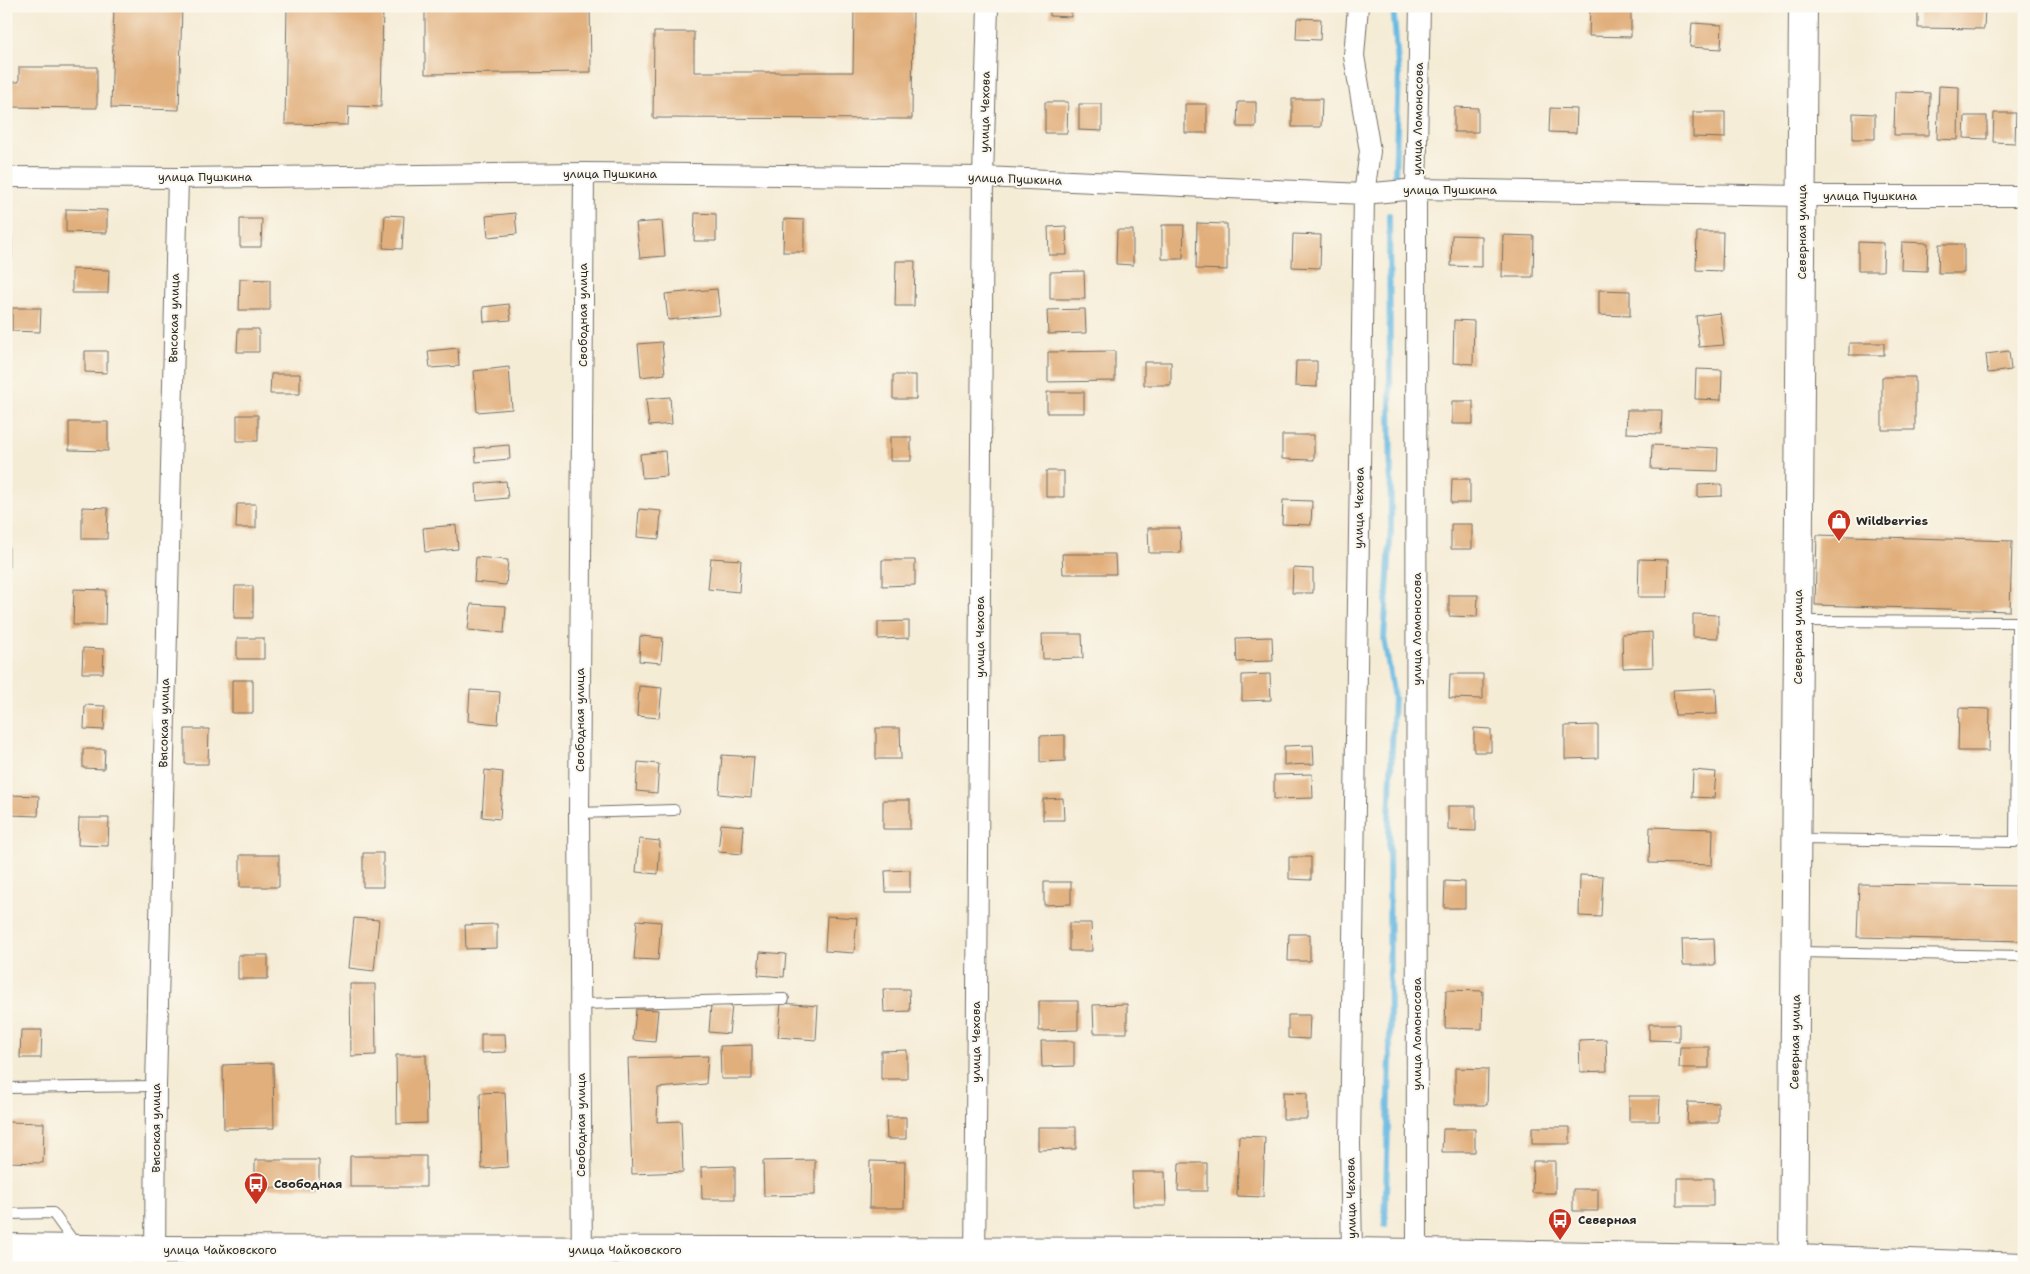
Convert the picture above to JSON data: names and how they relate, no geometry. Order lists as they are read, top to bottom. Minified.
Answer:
{"streets":{"main road":["Северная улица","улица Чайковского"],"street":["улица Чехова","улица Ломоносова","улица Пушкина","Свободная улица","Высокая улица"]},"crossings":[["улица Чехова","улица Пушкина"],["улица Чехова","улица Чайковского"],["улица Ломоносова","улица Пушкина"],["улица Ломоносова","улица Чайковского"],["улица Пушкина","Северная улица"],["улица Пушкина","Свободная улица"],["улица Пушкина","Высокая улица"],["Северная улица","улица Чайковского"],["Свободная улица","улица Чайковского"],["Высокая улица","улица Чайковского"]],"places":{"shop":["Wildberries"],"bus stop":["Свободная","Северная"]}}
